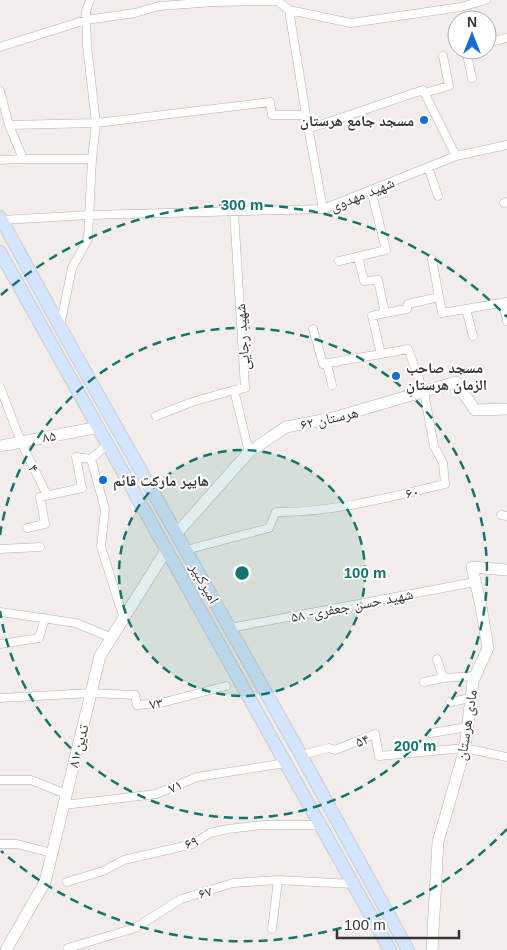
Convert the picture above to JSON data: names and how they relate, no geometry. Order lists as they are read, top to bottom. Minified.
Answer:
{"streets":{"main road":["امیرکبیر"],"street":["شهید مهدوی","شهید رجایی","هرستان ۶۲","۸۵","۴","۶۰","شهید حسن جعفری- ۵۸","۷۳","مادی هرستان","۵۴","تدین ۸۱","۷۱","۶۹","۶۷"]},"crossings":[["شهید مهدوی","شهید رجایی"],["شهید مهدوی","امیرکبیر"],["شهید رجایی","هرستان ۶۲"],["هرستان ۶۲","۶۰"],["هرستان ۶۲","امیرکبیر"],["۸۵","۴"],["۸۵","امیرکبیر"],["۶۰","امیرکبیر"],["امیرکبیر","شهید حسن جعفری- ۵۸"],["امیرکبیر","۵۴"],["امیرکبیر","تدین ۸۱"],["امیرکبیر","۷۱"],["امیرکبیر","۶۹"],["امیرکبیر","۶۷"],["شهید حسن جعفری- ۵۸","مادی هرستان"],["۷۳","تدین ۸۱"],["مادی هرستان","۵۴"],["تدین ۸۱","۷۱"]],"places":["مسجد جامع هرستان","مسجد صاحب الزمان هرستان","هایپر مارکت قائم"],"scale_bar":"100 m","north":"top","rings":["300 m","100 m","200 m"]}
